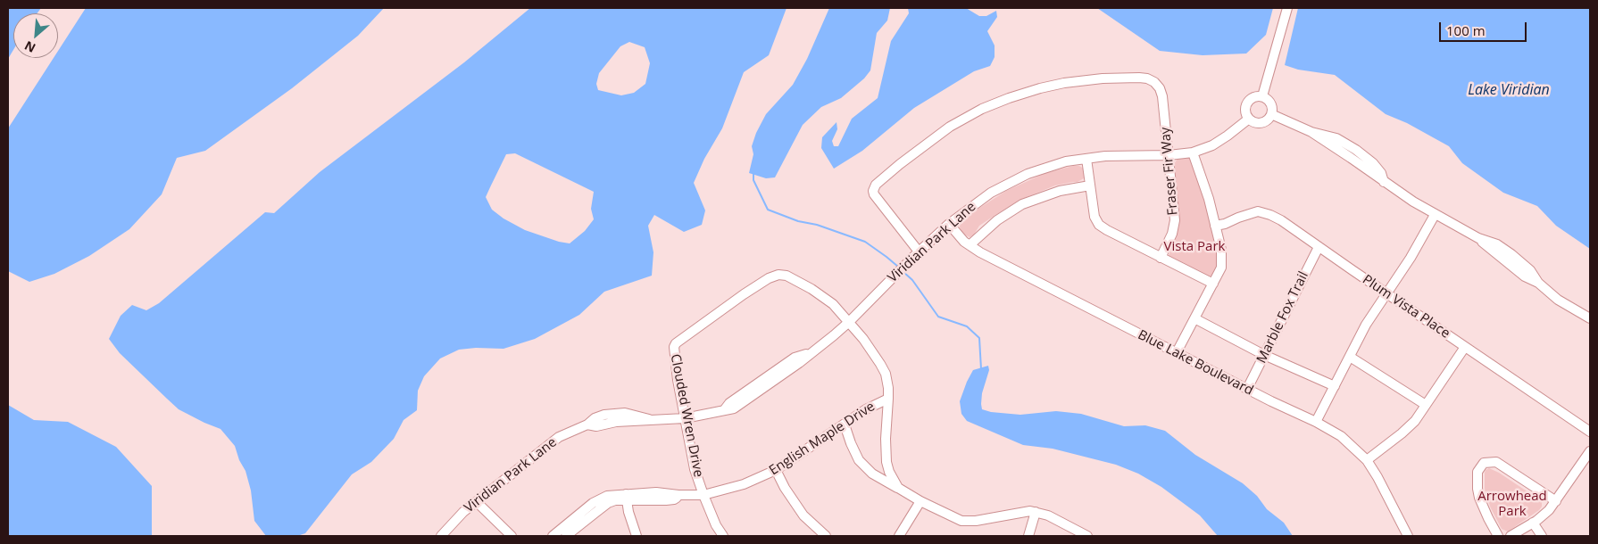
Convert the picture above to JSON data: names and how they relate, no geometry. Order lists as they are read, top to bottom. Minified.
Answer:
{"streets":{"street":["Fraser Fir Way","Viridian Park Lane","Plum Vista Place","Marble Fox Trail","Blue Lake Boulevard","Clouded Wren Drive","English Maple Drive"]},"crossings":[["Fraser Fir Way","Viridian Park Lane"],["Viridian Park Lane","Blue Lake Boulevard"],["Viridian Park Lane","Clouded Wren Drive"],["Plum Vista Place","Marble Fox Trail"],["Marble Fox Trail","Blue Lake Boulevard"],["Clouded Wren Drive","English Maple Drive"]],"water":["Lake Viridian"],"parks":["Vista Park","Arrowhead Park"],"scale_bar":"100 m","north":"bottom left"}
